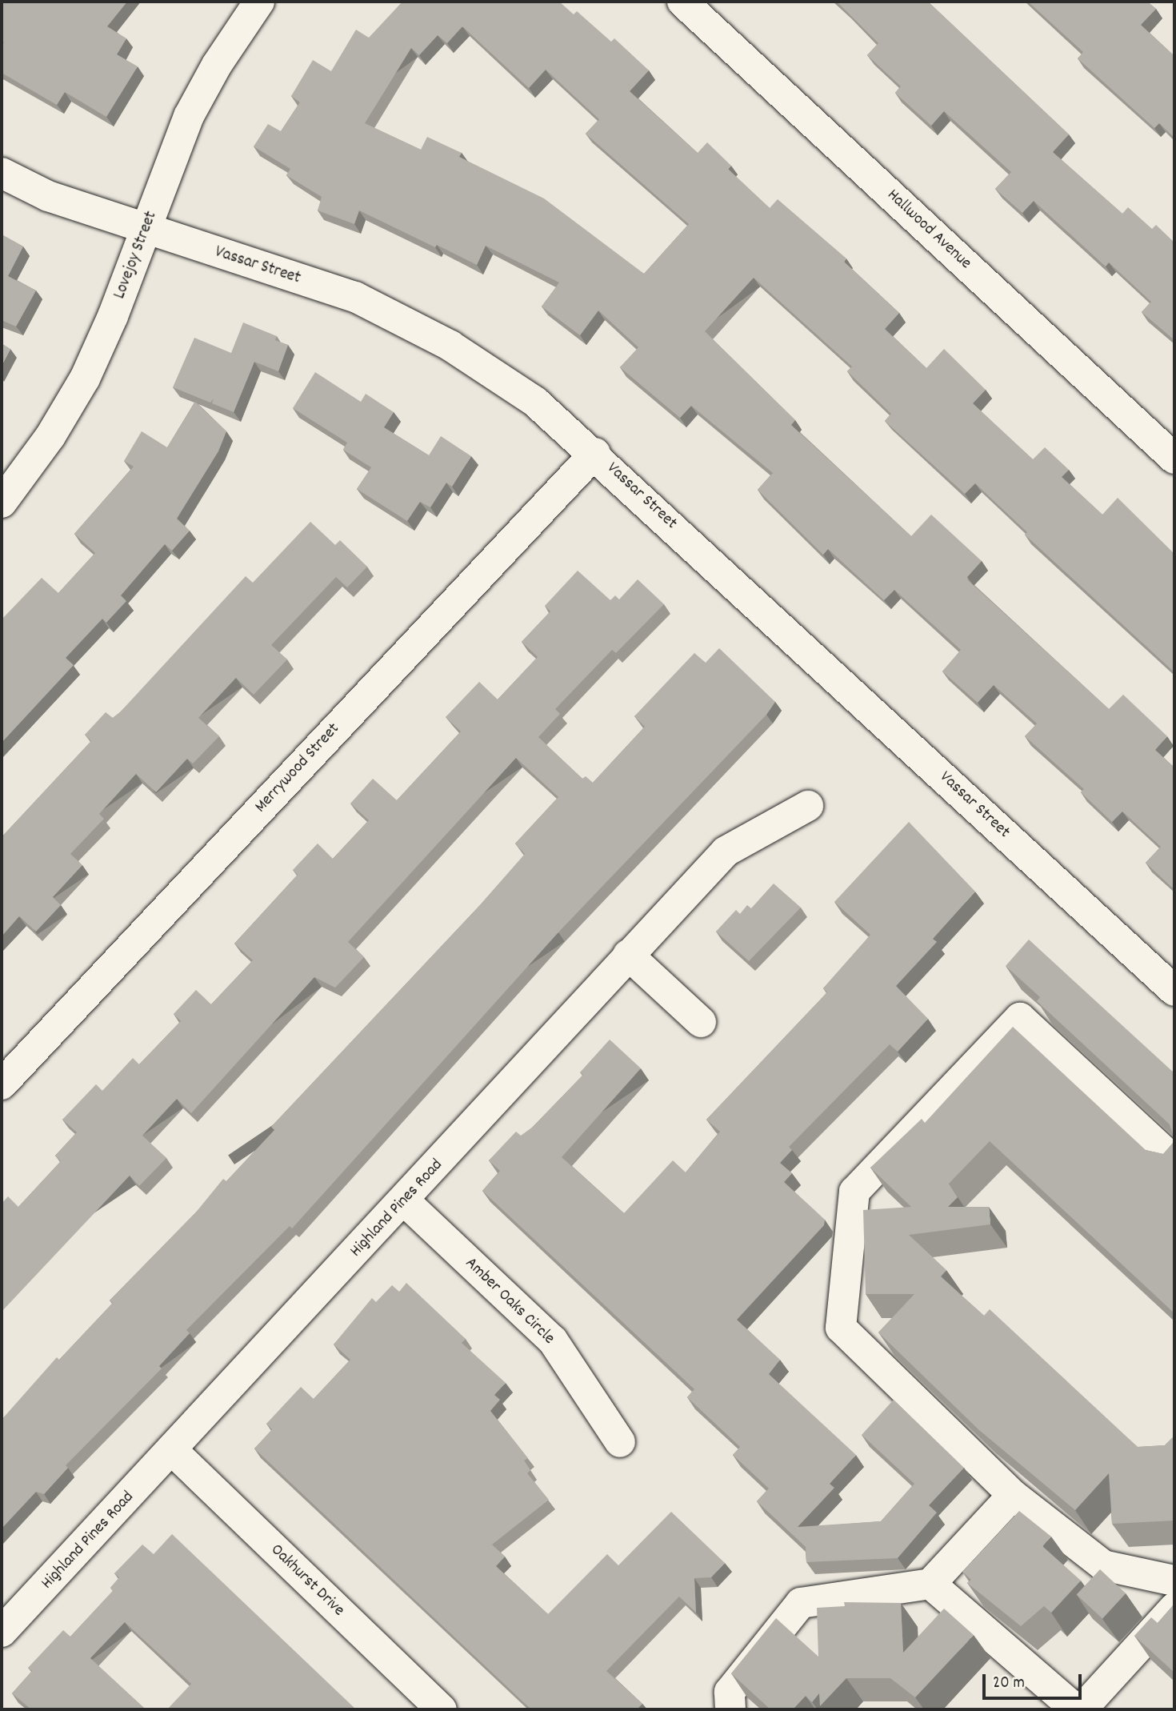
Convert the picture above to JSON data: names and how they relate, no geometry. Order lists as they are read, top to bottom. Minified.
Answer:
{"streets":{"street":["Hallwood Avenue","Lovejoy Street","Vassar Street","Merrywood Street","Highland Pines Road","Amber Oaks Circle","Oakhurst Drive"]},"crossings":[["Lovejoy Street","Vassar Street"],["Vassar Street","Merrywood Street"],["Highland Pines Road","Amber Oaks Circle"],["Highland Pines Road","Oakhurst Drive"]],"scale_bar":"20 m"}
